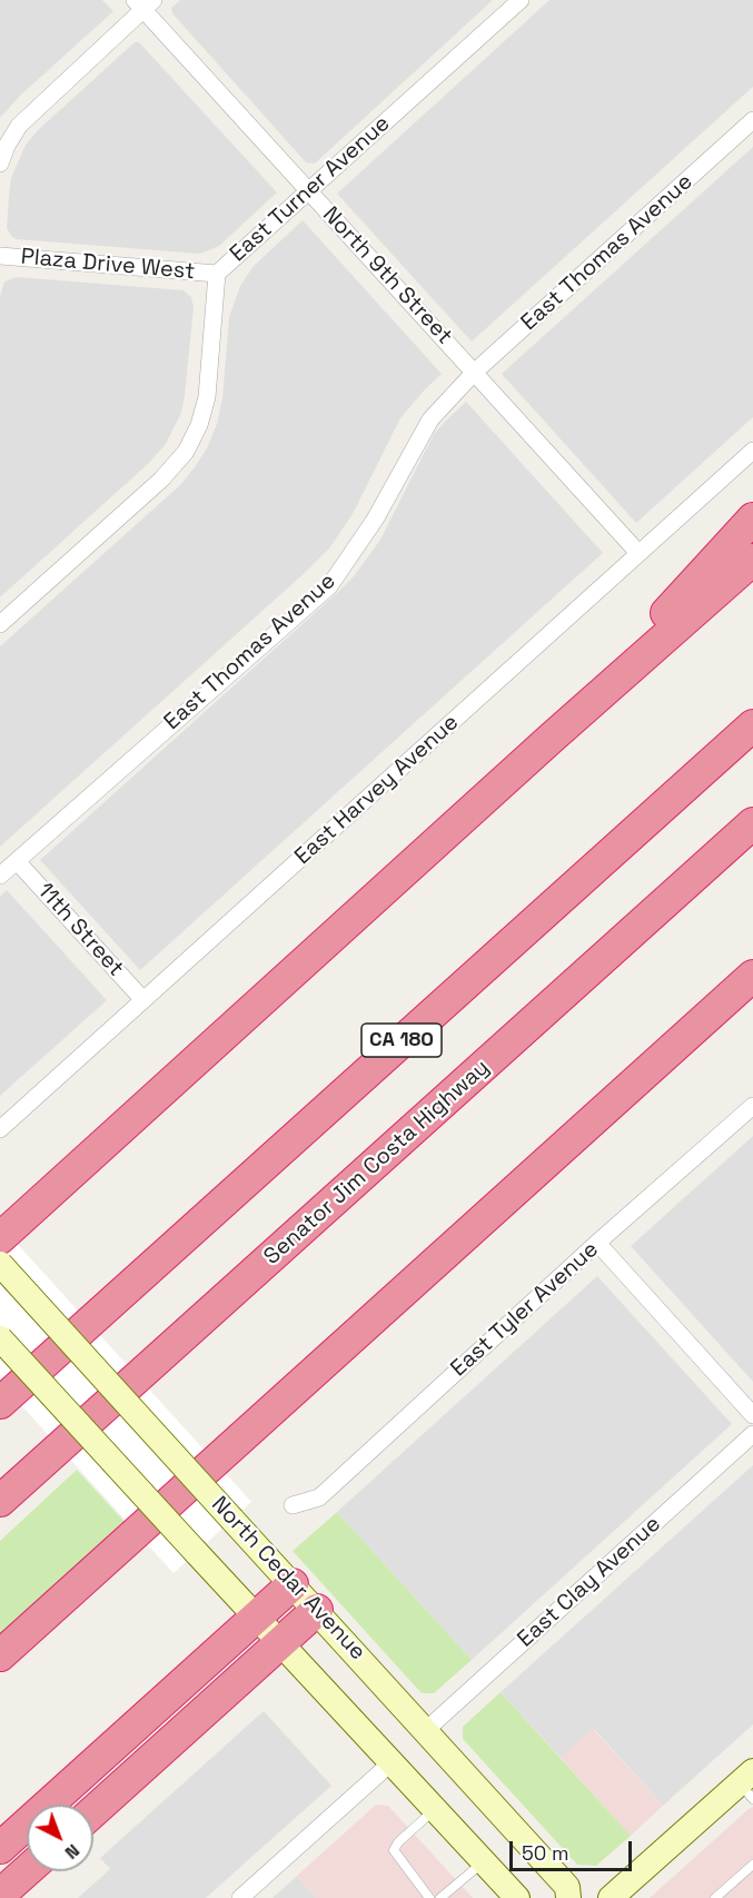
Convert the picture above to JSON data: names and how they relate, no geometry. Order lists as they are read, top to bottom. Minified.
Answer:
{"streets":{"highway":["CA 180","Senator Jim Costa Highway"],"main road":["North Cedar Avenue"],"street":["East Turner Avenue","East Thomas Avenue","Plaza Drive West","North 9th Street","East Harvey Avenue","11th Street","East Tyler Avenue","East Clay Avenue"]},"crossings":[["East Turner Avenue","Plaza Drive West"],["East Turner Avenue","North 9th Street"],["East Thomas Avenue","North 9th Street"],["East Thomas Avenue","11th Street"],["North 9th Street","East Harvey Avenue"],["East Harvey Avenue","11th Street"],["North Cedar Avenue","East Clay Avenue"]],"scale_bar":"50 m","north":"bottom right"}
